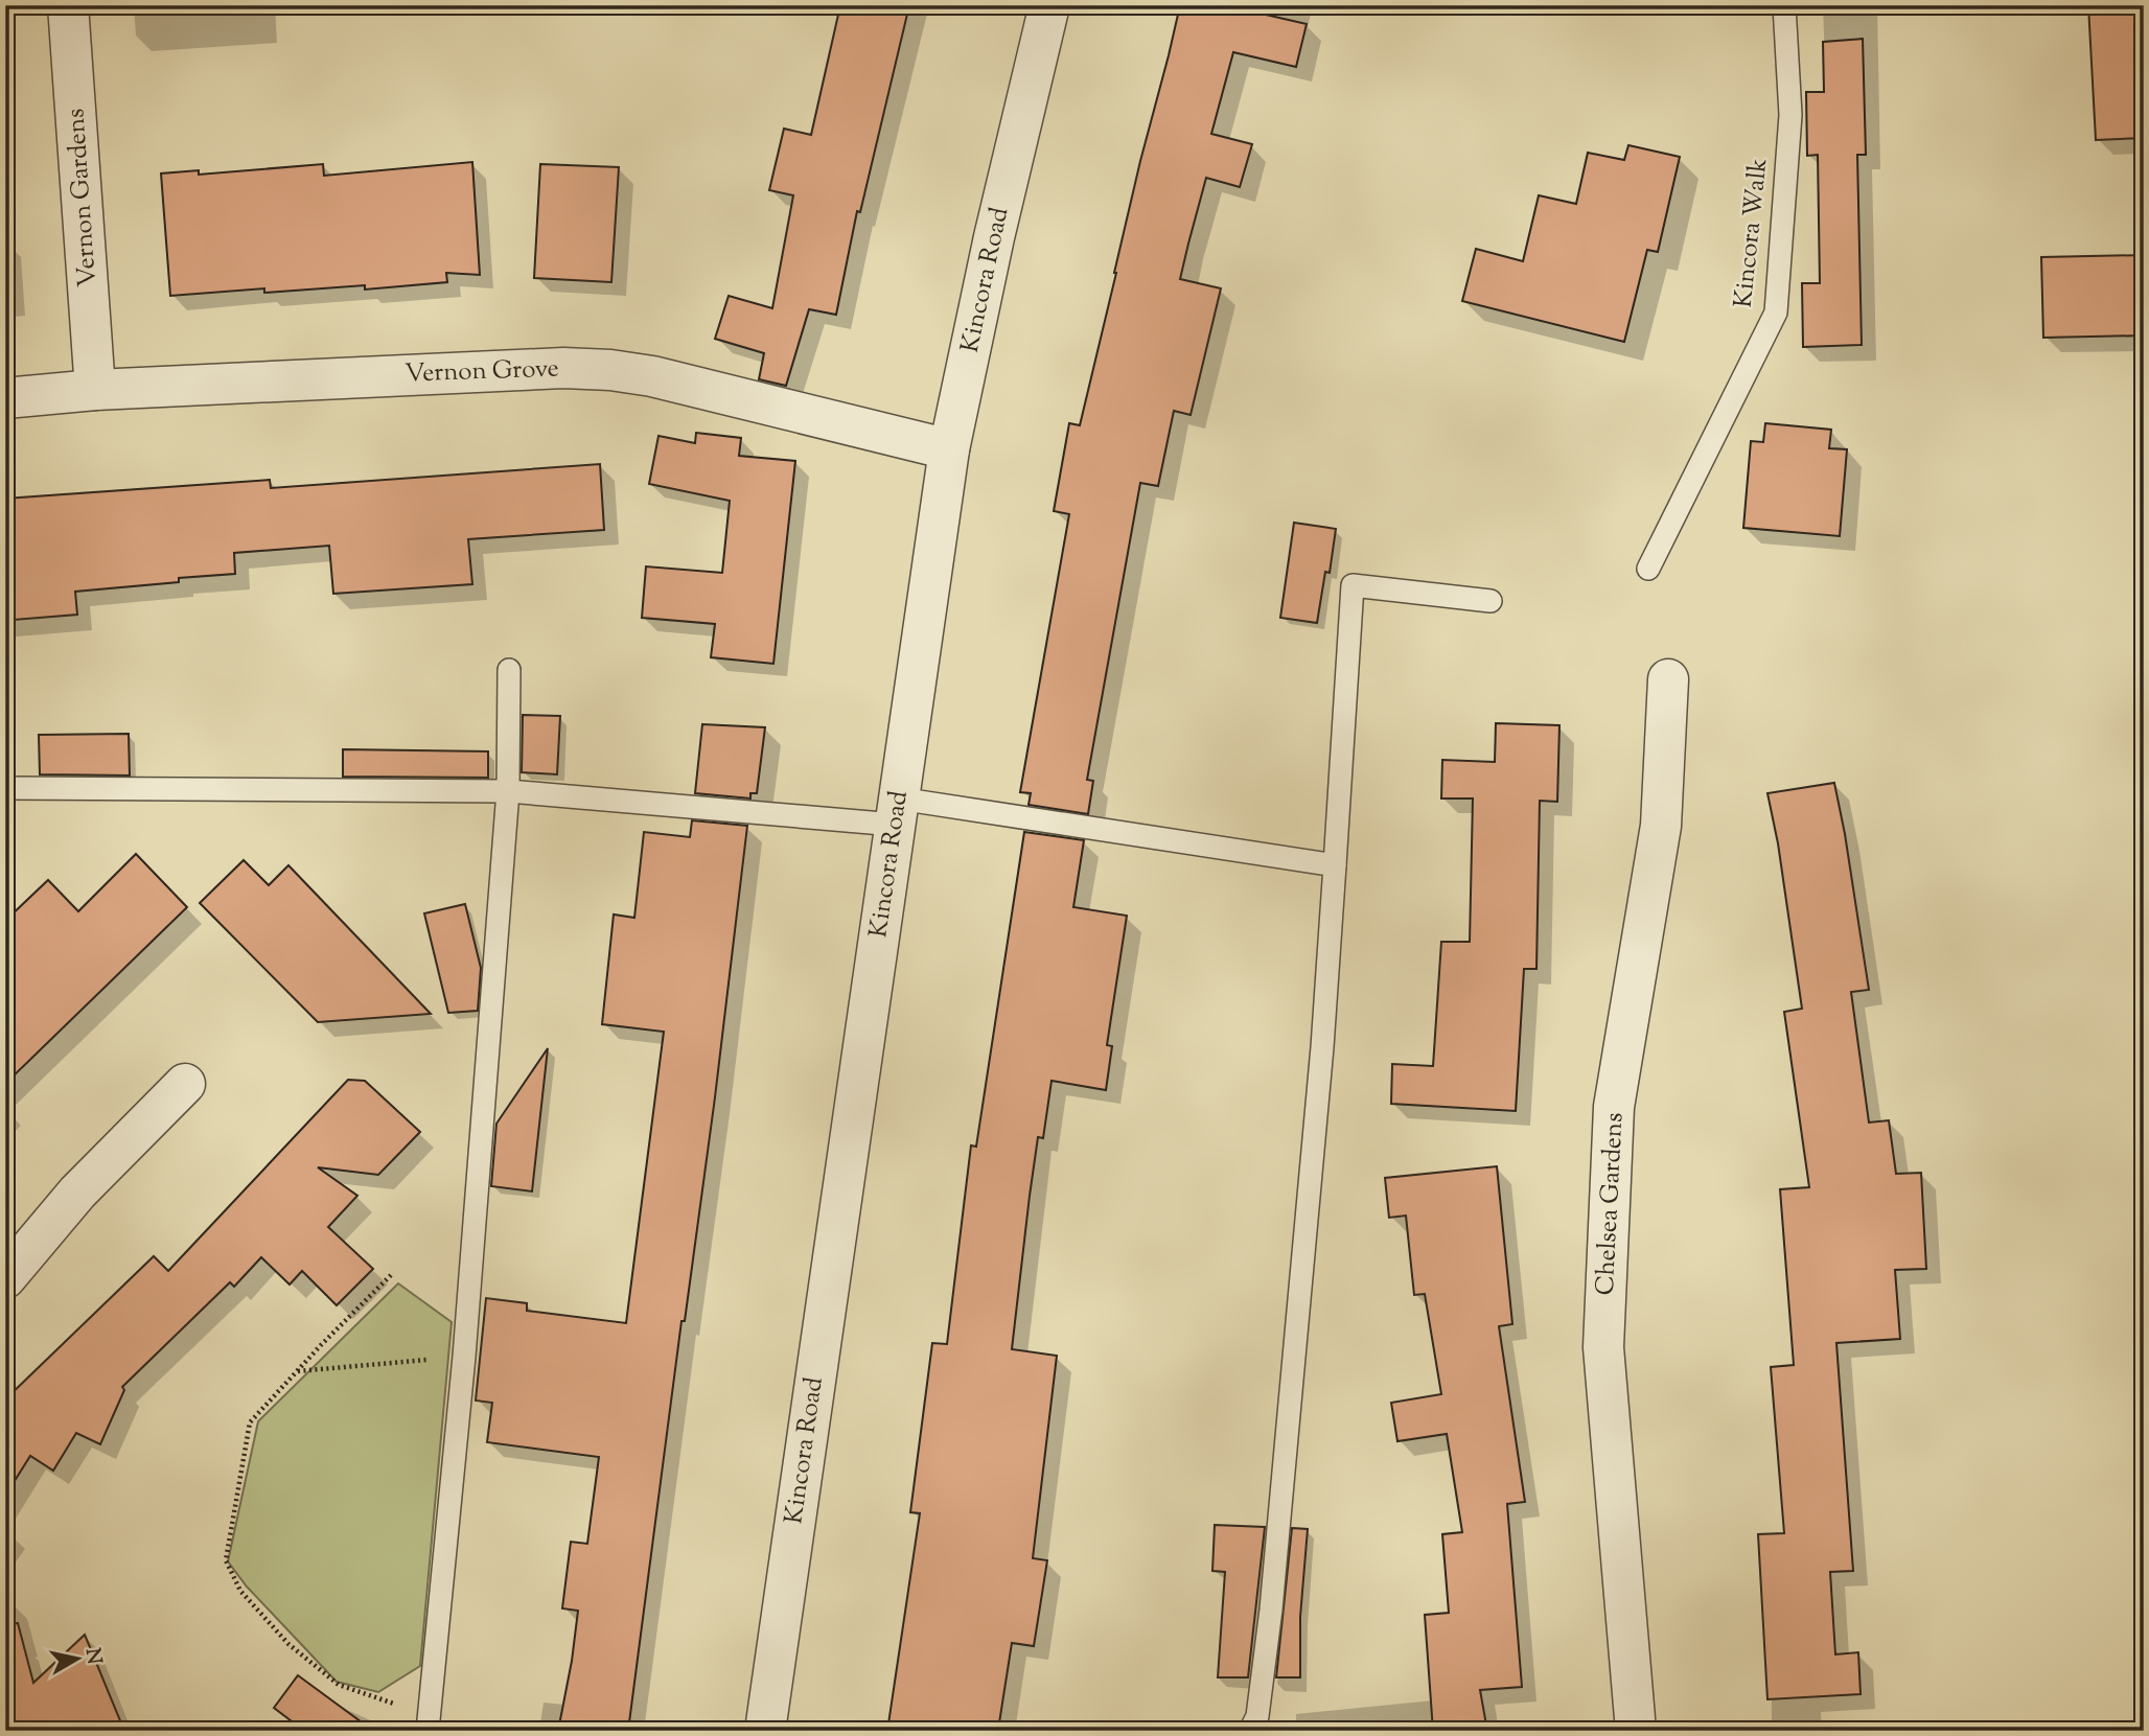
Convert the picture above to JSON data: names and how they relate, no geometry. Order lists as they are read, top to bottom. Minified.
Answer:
{"streets":{"street":["Vernon Gardens","Kincora Road","Vernon Grove","Chelsea Gardens"],"lane":["Kincora Walk"]},"crossings":[["Vernon Gardens","Vernon Grove"],["Kincora Road","Vernon Grove"]],"north":"right"}
